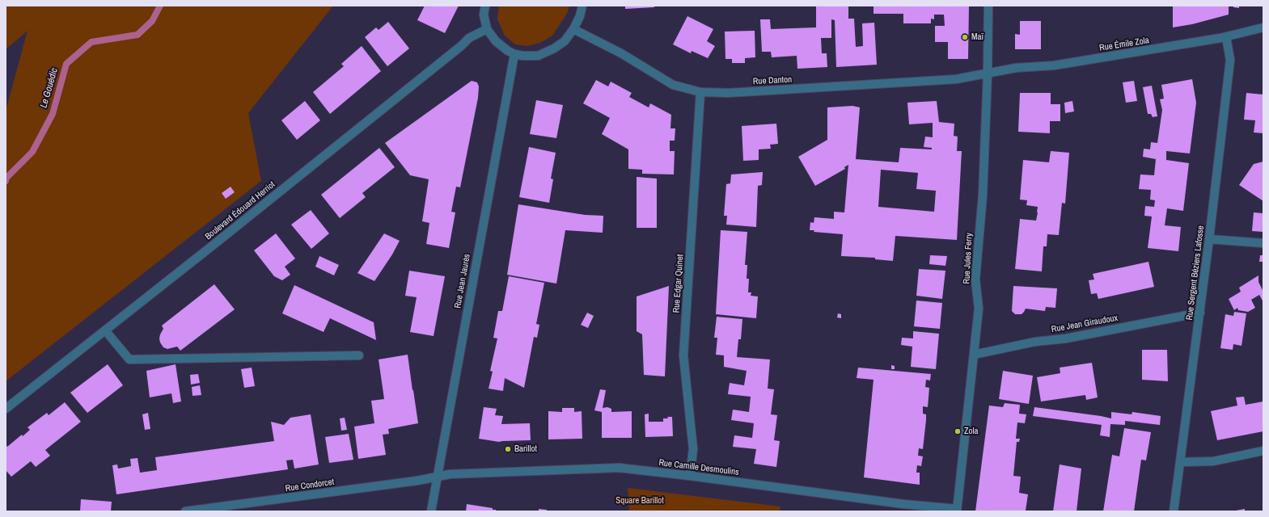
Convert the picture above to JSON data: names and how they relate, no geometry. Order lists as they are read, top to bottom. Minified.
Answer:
{"streets":{"street":["Rue Émile Zola","Rue Danton","Boulevard Édouard Herriot","Rue Jules Ferry","Rue Sergent Béziers Lafosse","Rue Jean Jaurès","Rue Edgar Quinet","Rue Jean Giraudoux","Rue Camille Desmoulins","Rue Condorcet"]},"crossings":[["Rue Émile Zola","Rue Danton"],["Rue Émile Zola","Rue Jules Ferry"],["Rue Émile Zola","Rue Sergent Béziers Lafosse"],["Rue Danton","Rue Jules Ferry"],["Rue Danton","Rue Edgar Quinet"],["Rue Jules Ferry","Rue Jean Giraudoux"],["Rue Jules Ferry","Rue Camille Desmoulins"],["Rue Sergent Béziers Lafosse","Rue Jean Giraudoux"],["Rue Jean Jaurès","Rue Camille Desmoulins"],["Rue Jean Jaurès","Rue Condorcet"],["Rue Edgar Quinet","Rue Camille Desmoulins"],["Rue Camille Desmoulins","Rue Condorcet"]],"water":["Le Gouédic"],"parks":["Square Barillot"],"places":["Maï","Zola","Barillot"]}
